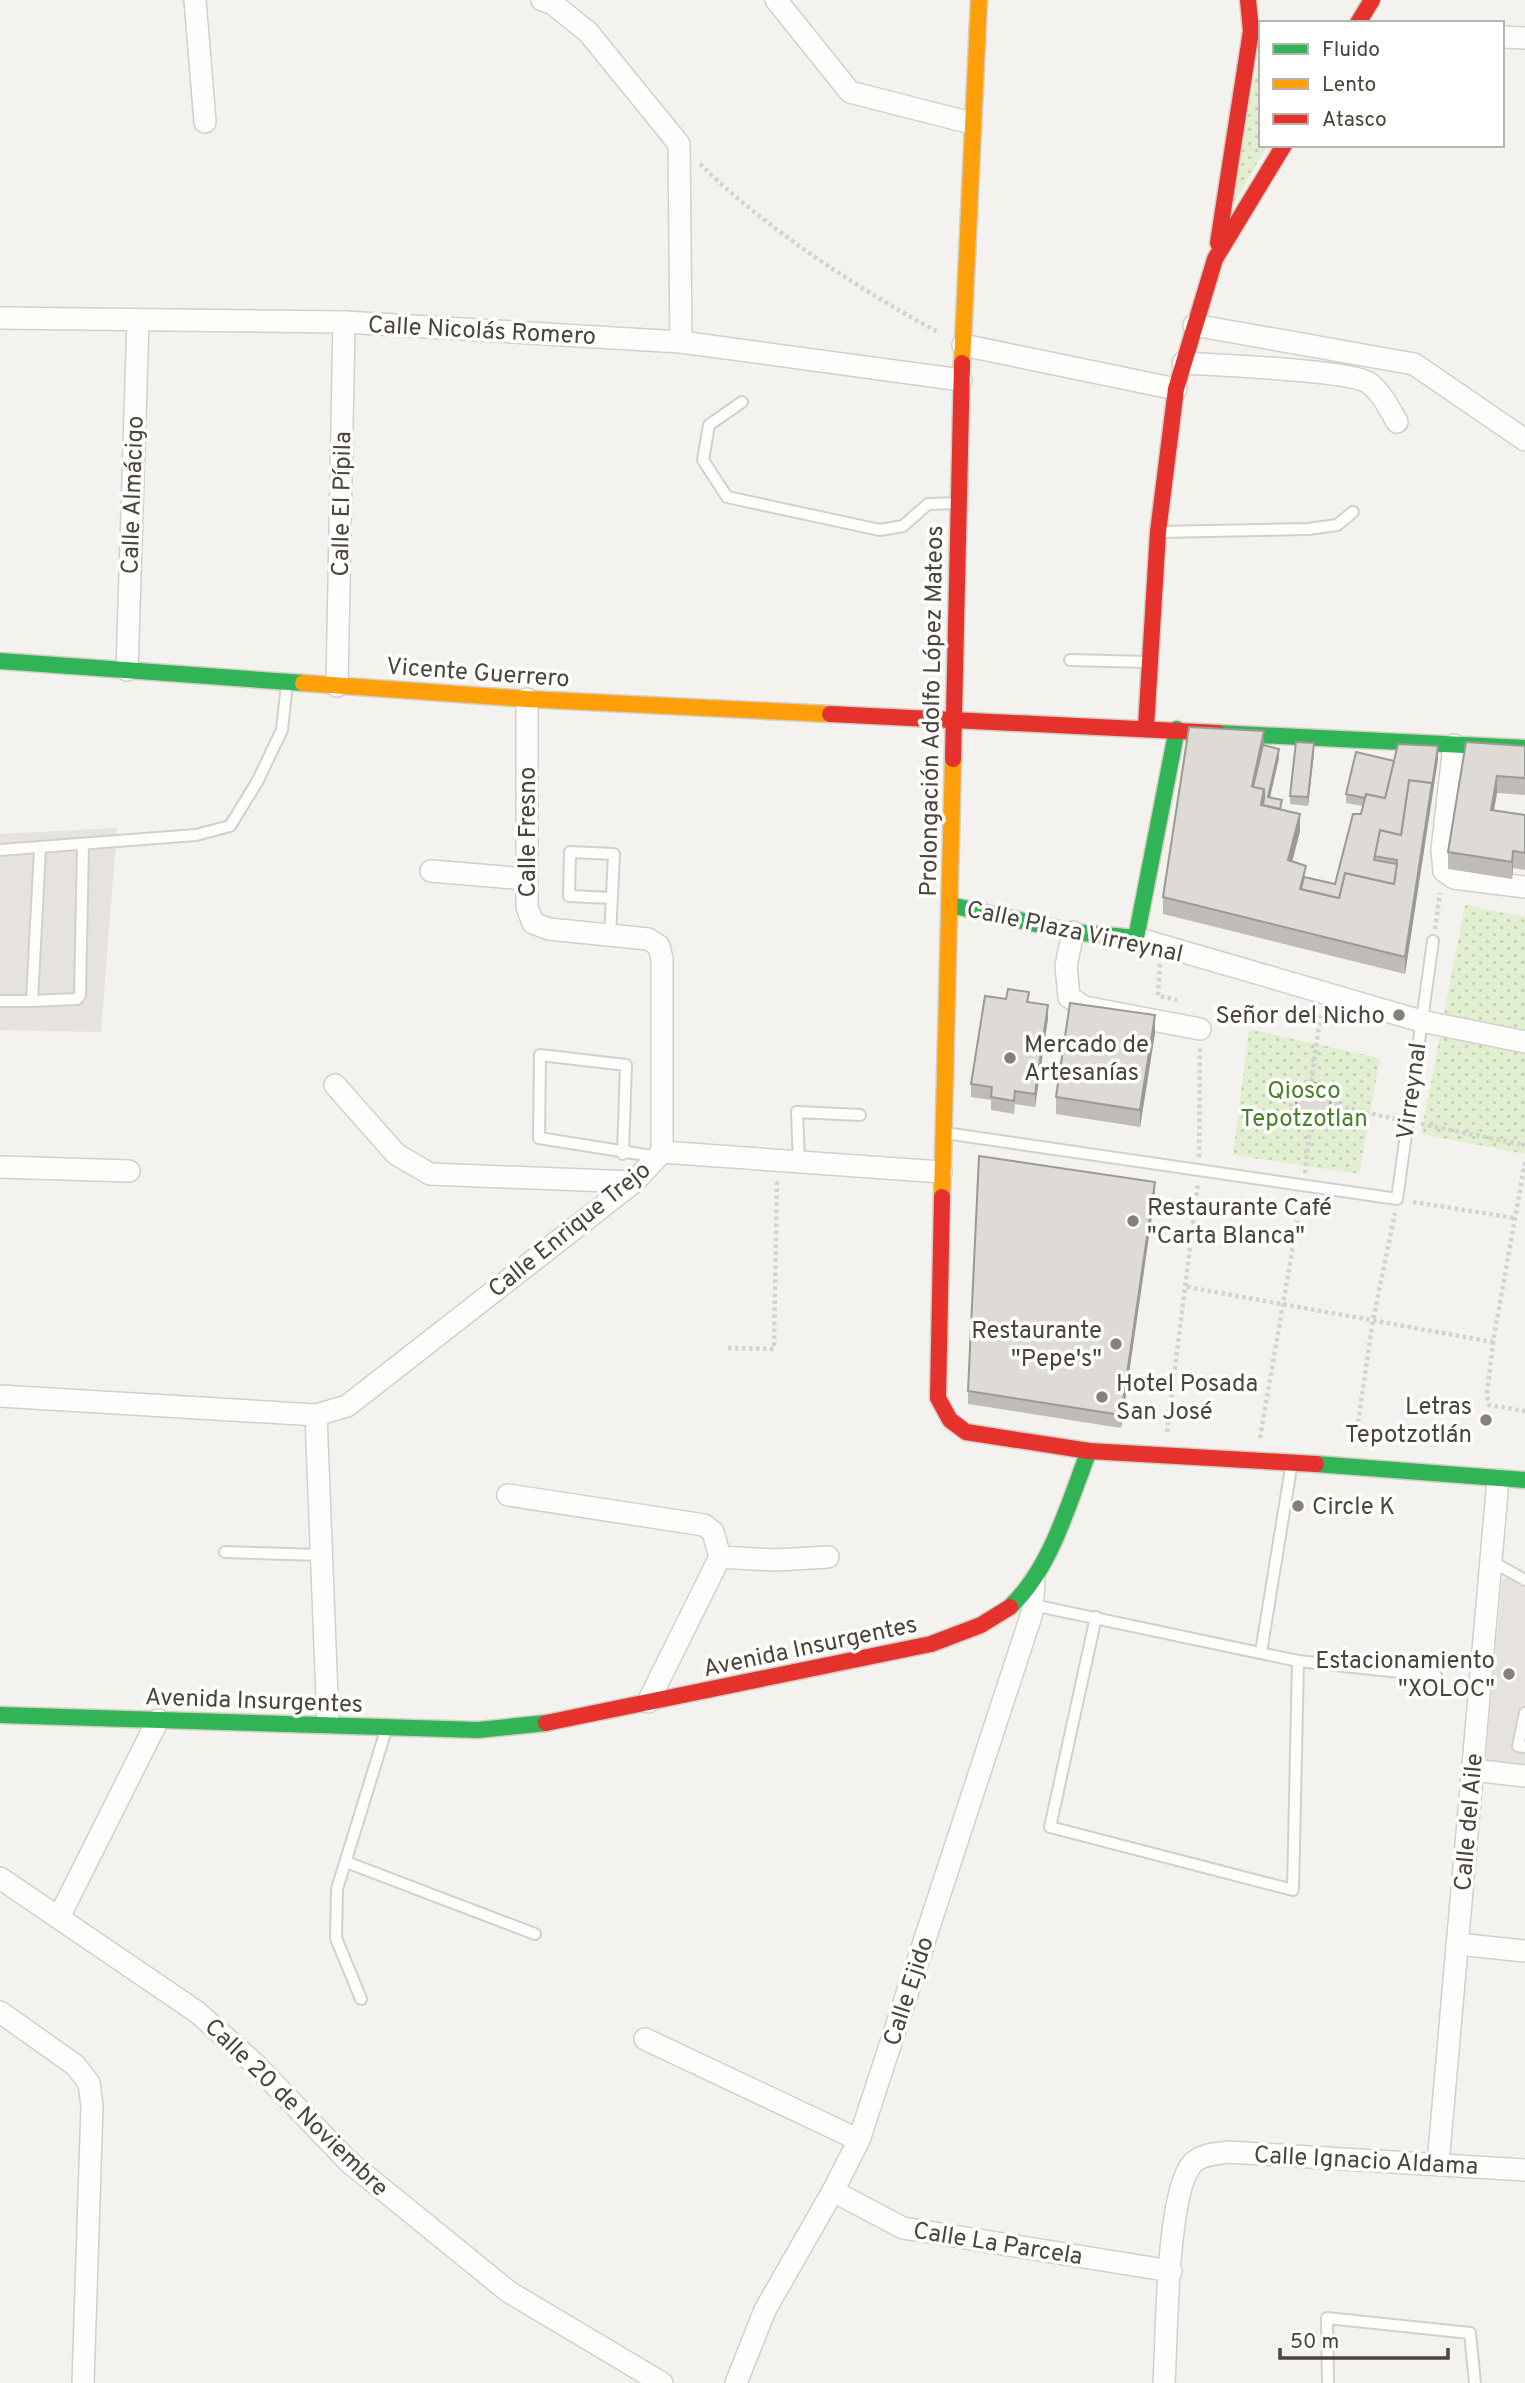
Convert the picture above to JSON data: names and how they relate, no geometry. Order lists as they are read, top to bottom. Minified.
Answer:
{"streets":{"street":["Calle Nicolás Romero","Calle Almácigo","Calle El Pípila","Vicente Guerrero","Prolongación Adolfo López Mateos","Calle Fresno","Calle Plaza Virreynal","Calle Enrique Trejo","Avenida Insurgentes","Calle del Aile","Calle Ejido","Calle 20 de Noviembre","Calle Ignacio Aldama","Calle La Parcela"],"lane":["Virreynal"]},"crossings":[["Calle Nicolás Romero","Calle Almácigo"],["Calle Nicolás Romero","Calle El Pípila"],["Calle Nicolás Romero","Prolongación Adolfo López Mateos"],["Calle Almácigo","Vicente Guerrero"],["Calle El Pípila","Vicente Guerrero"],["Vicente Guerrero","Prolongación Adolfo López Mateos"],["Vicente Guerrero","Calle Fresno"],["Prolongación Adolfo López Mateos","Calle Plaza Virreynal"],["Prolongación Adolfo López Mateos","Calle Enrique Trejo"],["Prolongación Adolfo López Mateos","Avenida Insurgentes"],["Calle Fresno","Calle Enrique Trejo"],["Calle Plaza Virreynal","Virreynal"],["Avenida Insurgentes","Calle Ejido"],["Calle del Aile","Calle Ignacio Aldama"],["Calle Ejido","Calle La Parcela"],["Calle Ignacio Aldama","Calle La Parcela"]],"parks":["Qiosco Tepotzotlan"],"places":["Señor del Nicho","Mercado de Artesanías","Restaurante Café \"Carta Blanca\"","Restaurante \"Pepe's\"","Hotel Posada San José","Letras Tepotzotlán","Circle K","Estacionamiento \"XOLOC\""],"legend":["Fluido","Lento","Atasco"],"scale_bar":"50 m"}
